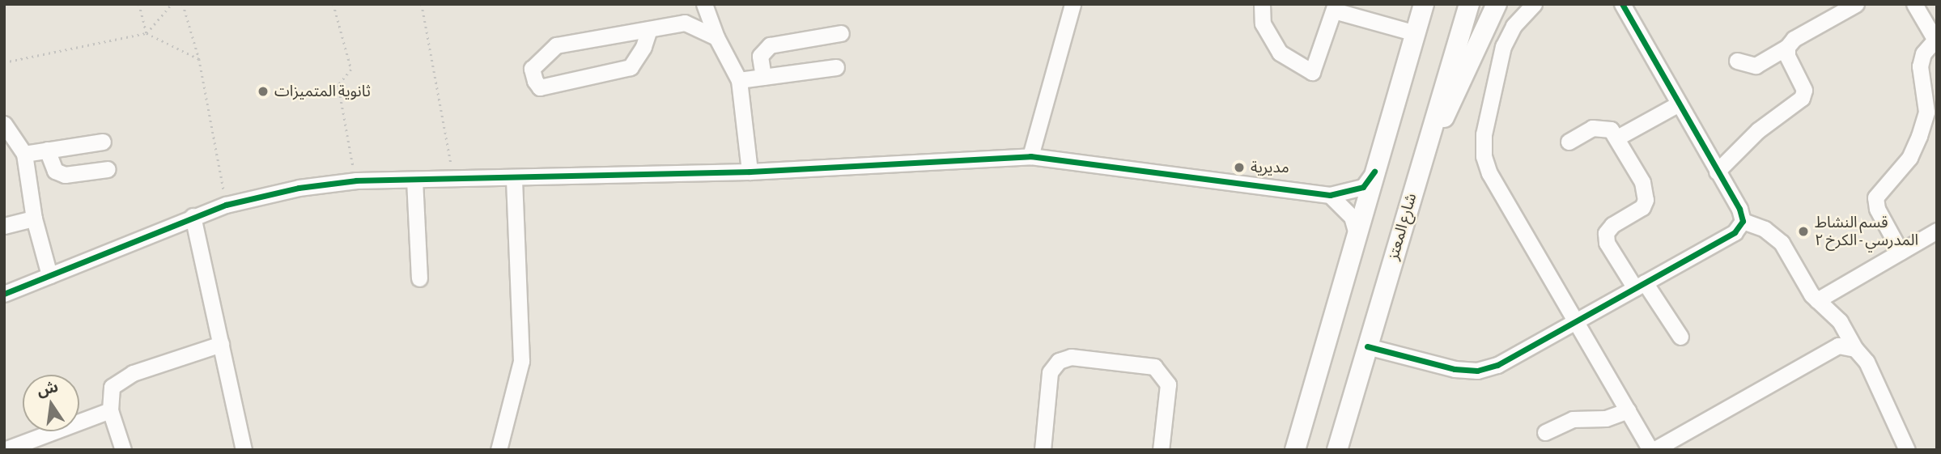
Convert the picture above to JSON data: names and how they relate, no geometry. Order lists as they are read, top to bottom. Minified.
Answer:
{"streets":{"main road":["شارع المعتز"]},"places":["ثانوية المتميزات","مديرية","قسم النشاط المدرسي - الكرخ ٢"],"north":"top"}
